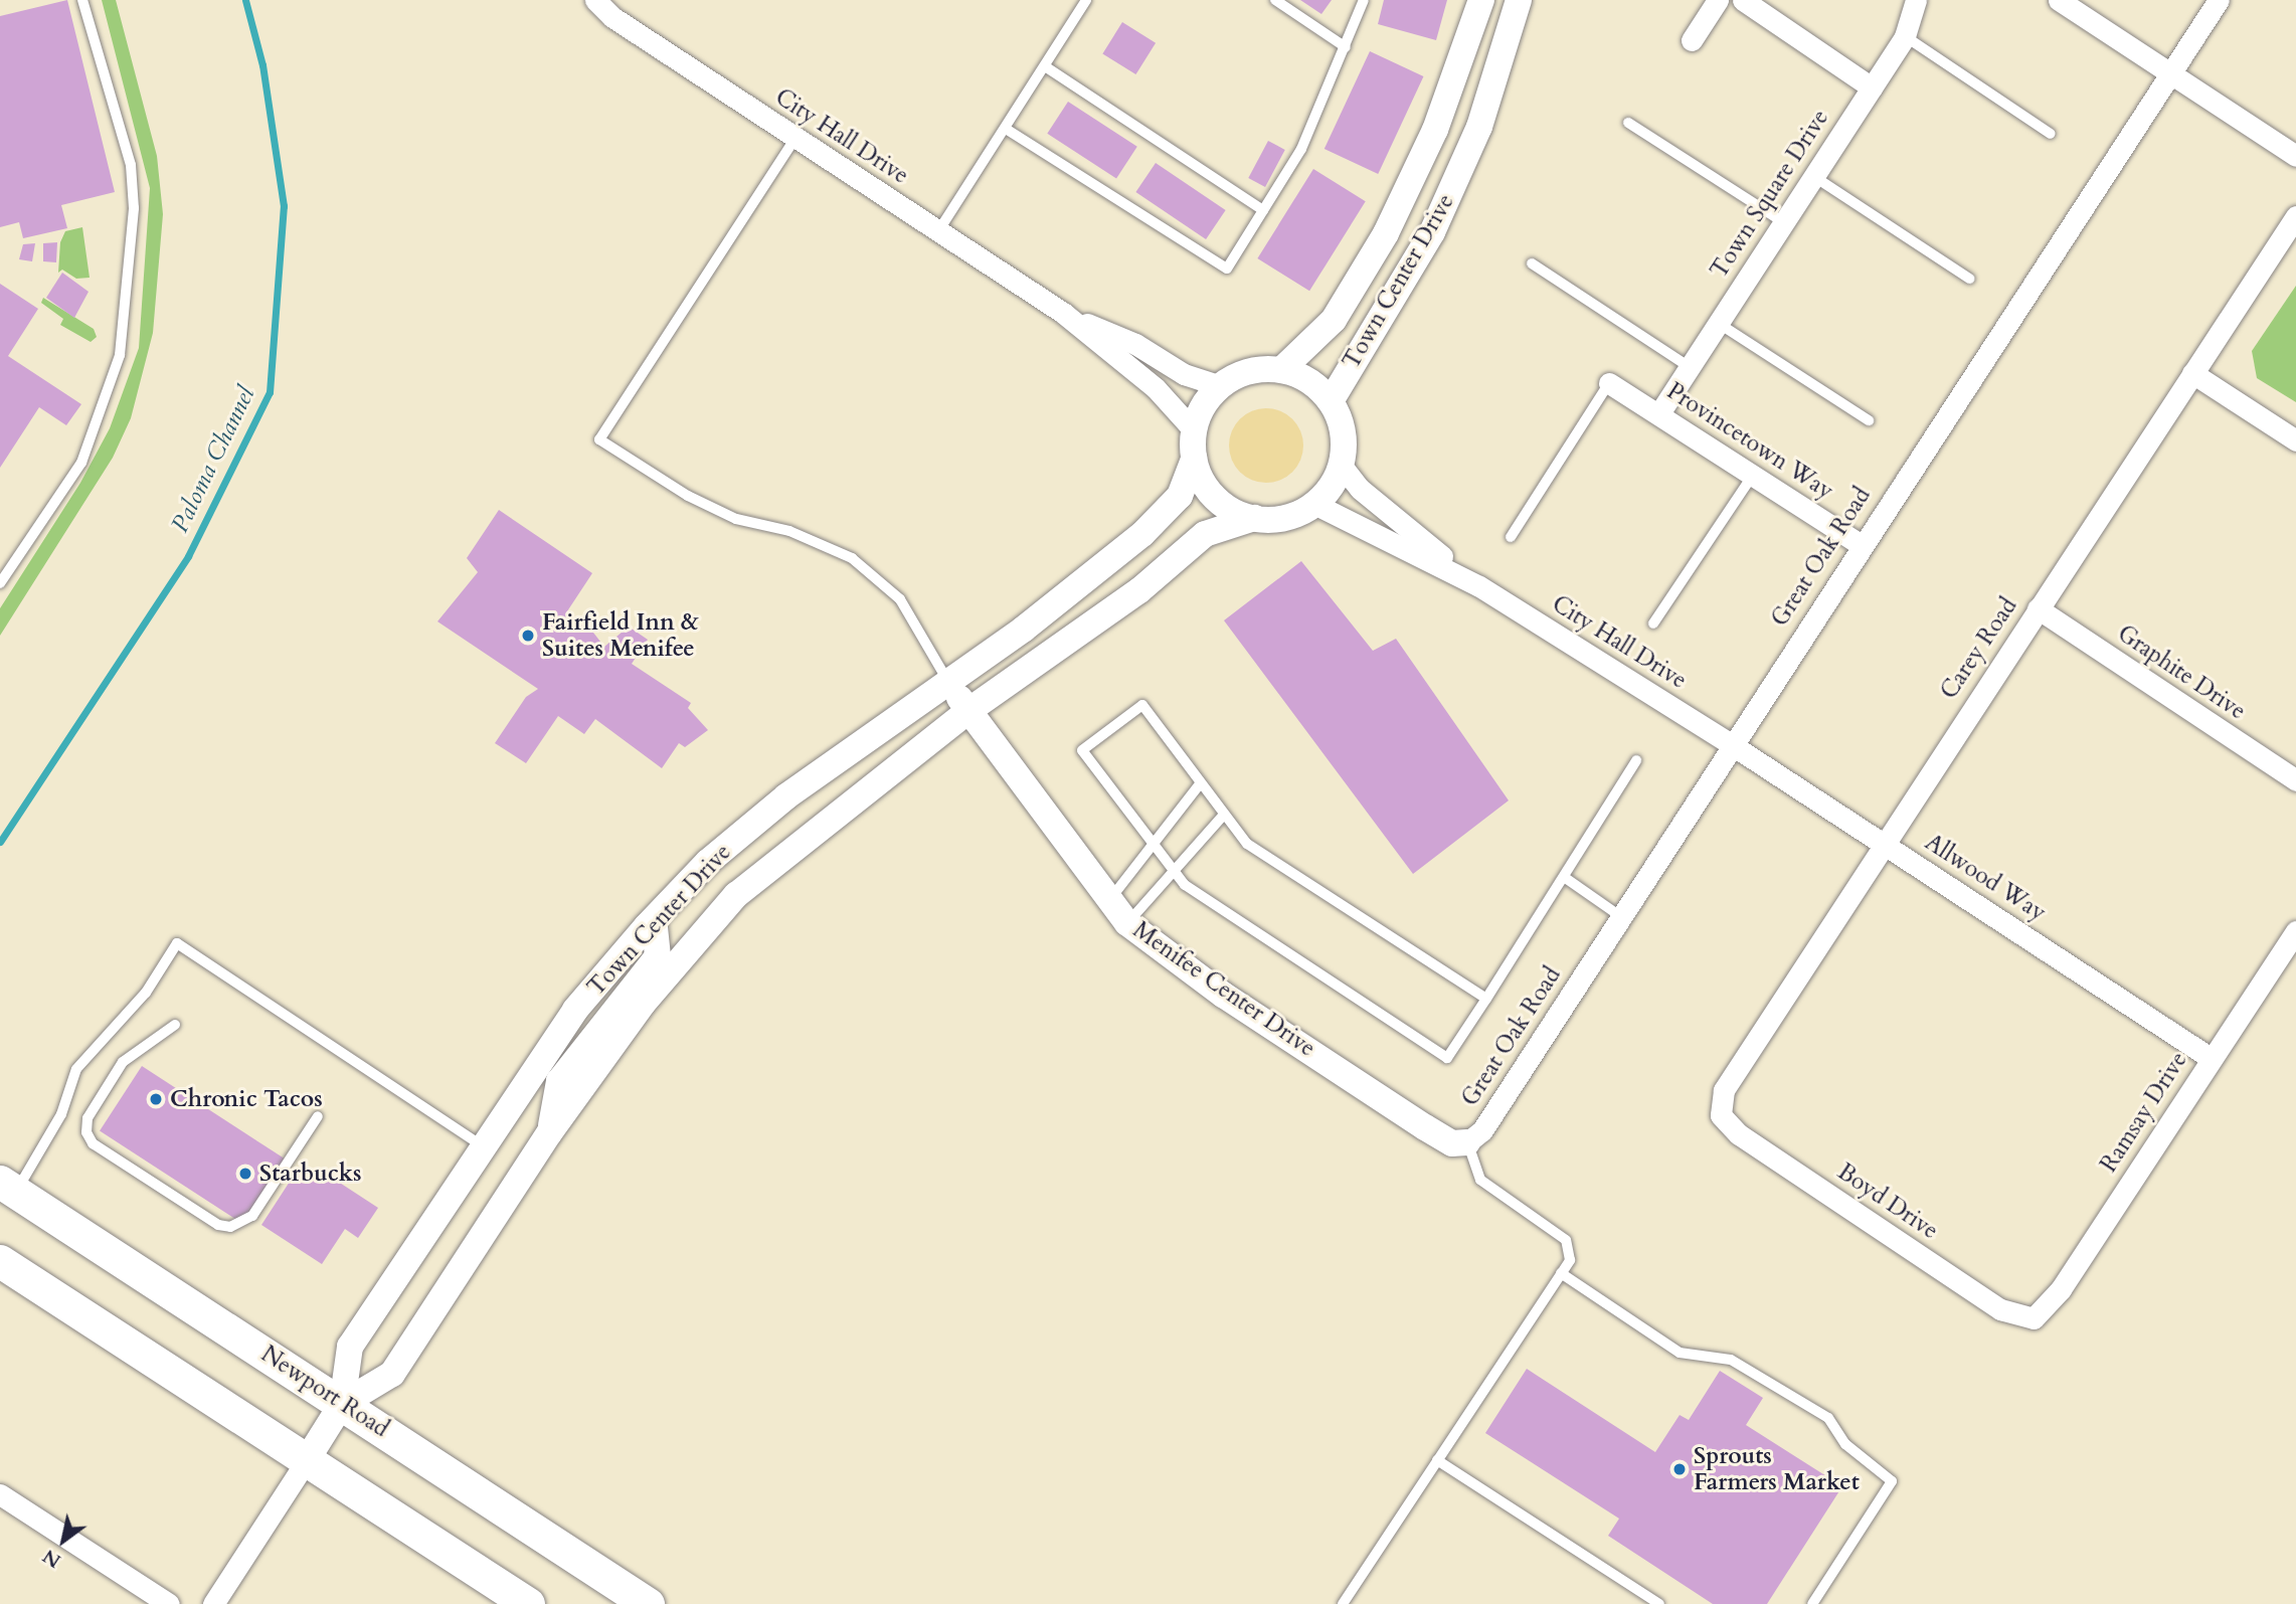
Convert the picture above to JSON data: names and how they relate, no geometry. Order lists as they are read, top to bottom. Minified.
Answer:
{"streets":{"main road":["Newport Road"],"street":["City Hall Drive","Town Square Drive","Town Center Drive","Provincetown Way","Great Oak Road","Carey Road","Graphite Drive","Allwood Way","Menifee Center Drive","Ramsay Drive","Boyd Drive"]},"crossings":[["City Hall Drive","Town Center Drive"],["City Hall Drive","Great Oak Road"],["City Hall Drive","Allwood Way"],["Town Square Drive","Provincetown Way"],["Town Center Drive","Menifee Center Drive"],["Town Center Drive","Newport Road"],["Provincetown Way","Great Oak Road"],["Great Oak Road","Allwood Way"],["Great Oak Road","Menifee Center Drive"],["Carey Road","Graphite Drive"],["Carey Road","Allwood Way"],["Carey Road","Boyd Drive"],["Allwood Way","Ramsay Drive"],["Ramsay Drive","Boyd Drive"]],"water":["Paloma Channel"],"places":["Fairfield Inn & Suites Menifee","Chronic Tacos","Starbucks","Sprouts Farmers Market"],"north":"bottom left"}
